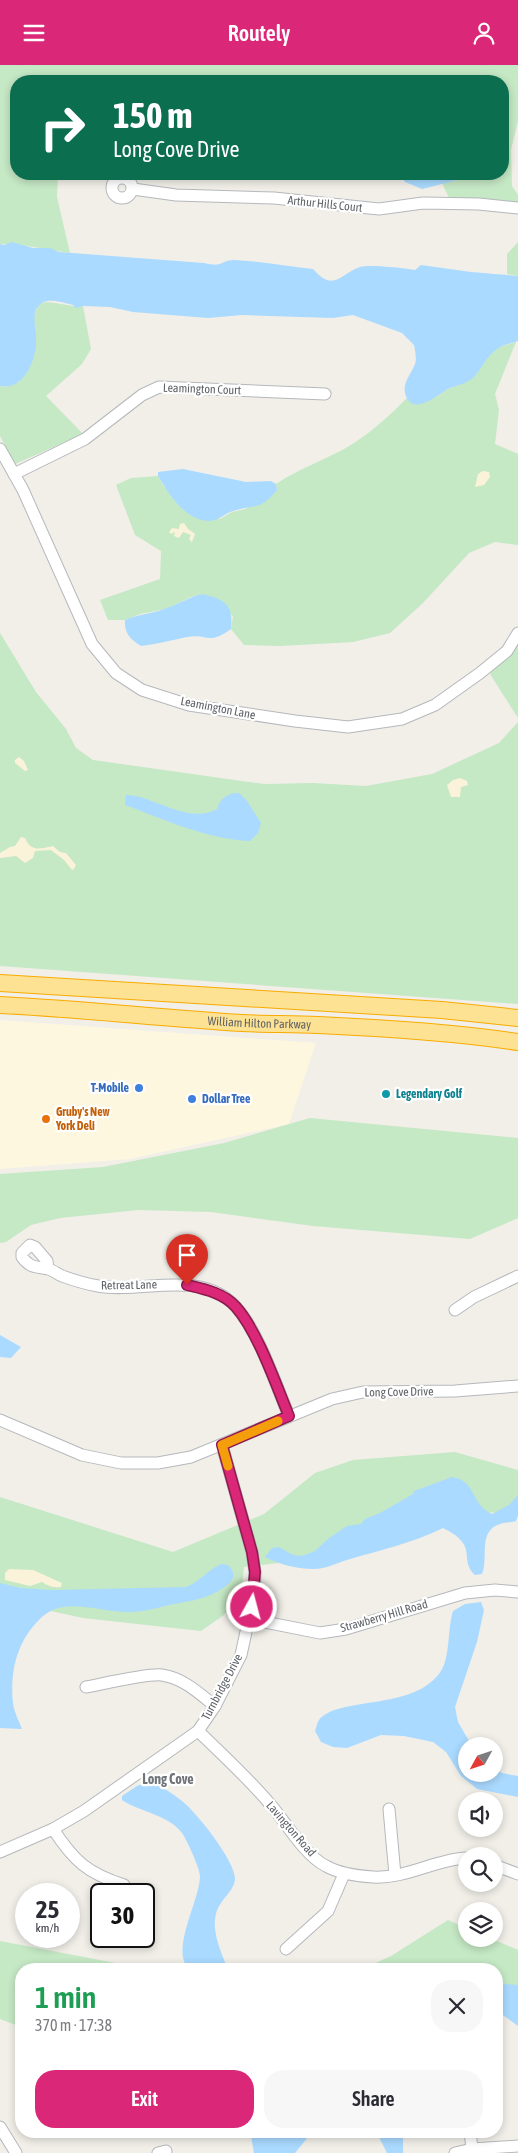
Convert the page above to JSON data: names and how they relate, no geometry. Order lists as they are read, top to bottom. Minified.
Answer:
{"streets":{"highway":["William Hilton Parkway"],"street":["Arthur Hills Court","Leamington Court","Leamington Lane","Retreat Lane","Long Cove Drive","Strawberry Hill Road","Turnbridge Drive","Lavington Road"]},"crossings":[["Leamington Court","Leamington Lane"],["Retreat Lane","Long Cove Drive"],["Long Cove Drive","Turnbridge Drive"],["Strawberry Hill Road","Turnbridge Drive"],["Turnbridge Drive","Lavington Road"]],"districts":["Long Cove"],"places":["T-Mobile","Legendary Golf","Dollar Tree","Gruby's New York Deli"],"north":"bottom left","page":{"header":"Routely","turn":["150 m","Long Cove Drive"],"speed":"25 km/h","limit":"30","heading":["1 min","370 m · 17:38"],"buttons":["Exit","Share"]}}
